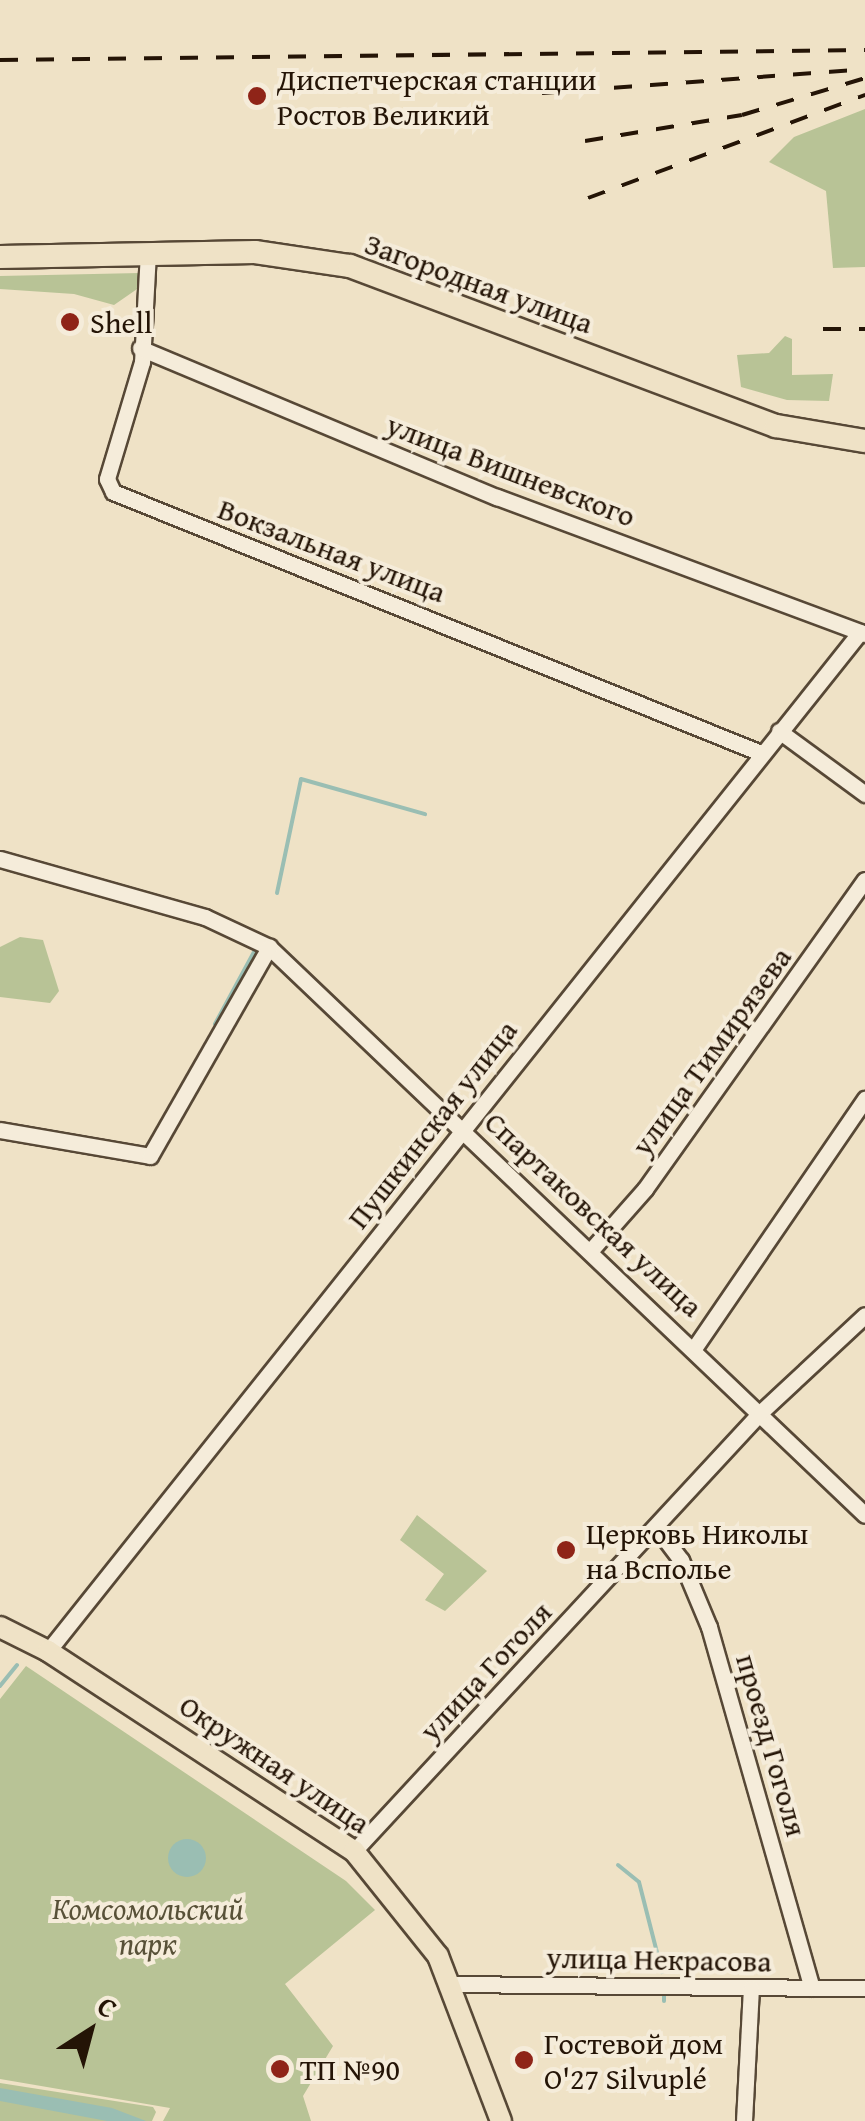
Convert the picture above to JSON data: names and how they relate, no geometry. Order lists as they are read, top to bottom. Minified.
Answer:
{"streets":{"highway":["Загородная улица"],"main road":["Окружная улица"],"street":["улица Вишневского","Вокзальная улица","улица Тимирязева","Пушкинская улица","Спартаковская улица","улица Гоголя","проезд Гоголя","улица Некрасова"]},"crossings":[["Загородная улица","Вокзальная улица"],["улица Вишневского","Вокзальная улица"],["улица Вишневского","Пушкинская улица"],["Вокзальная улица","Пушкинская улица"],["улица Тимирязева","Спартаковская улица"],["Пушкинская улица","Спартаковская улица"],["Пушкинская улица","Окружная улица"],["Спартаковская улица","улица Гоголя"],["улица Гоголя","проезд Гоголя"],["улица Гоголя","Окружная улица"],["проезд Гоголя","улица Некрасова"],["Окружная улица","улица Некрасова"]],"parks":["Комсомольский парк"],"places":["Диспетчерская станции Ростов Великий","Shell","Церковь Николы на Всполье","Гостевой дом O'27 Silvuplé","ТП №90"],"north":"top right"}
